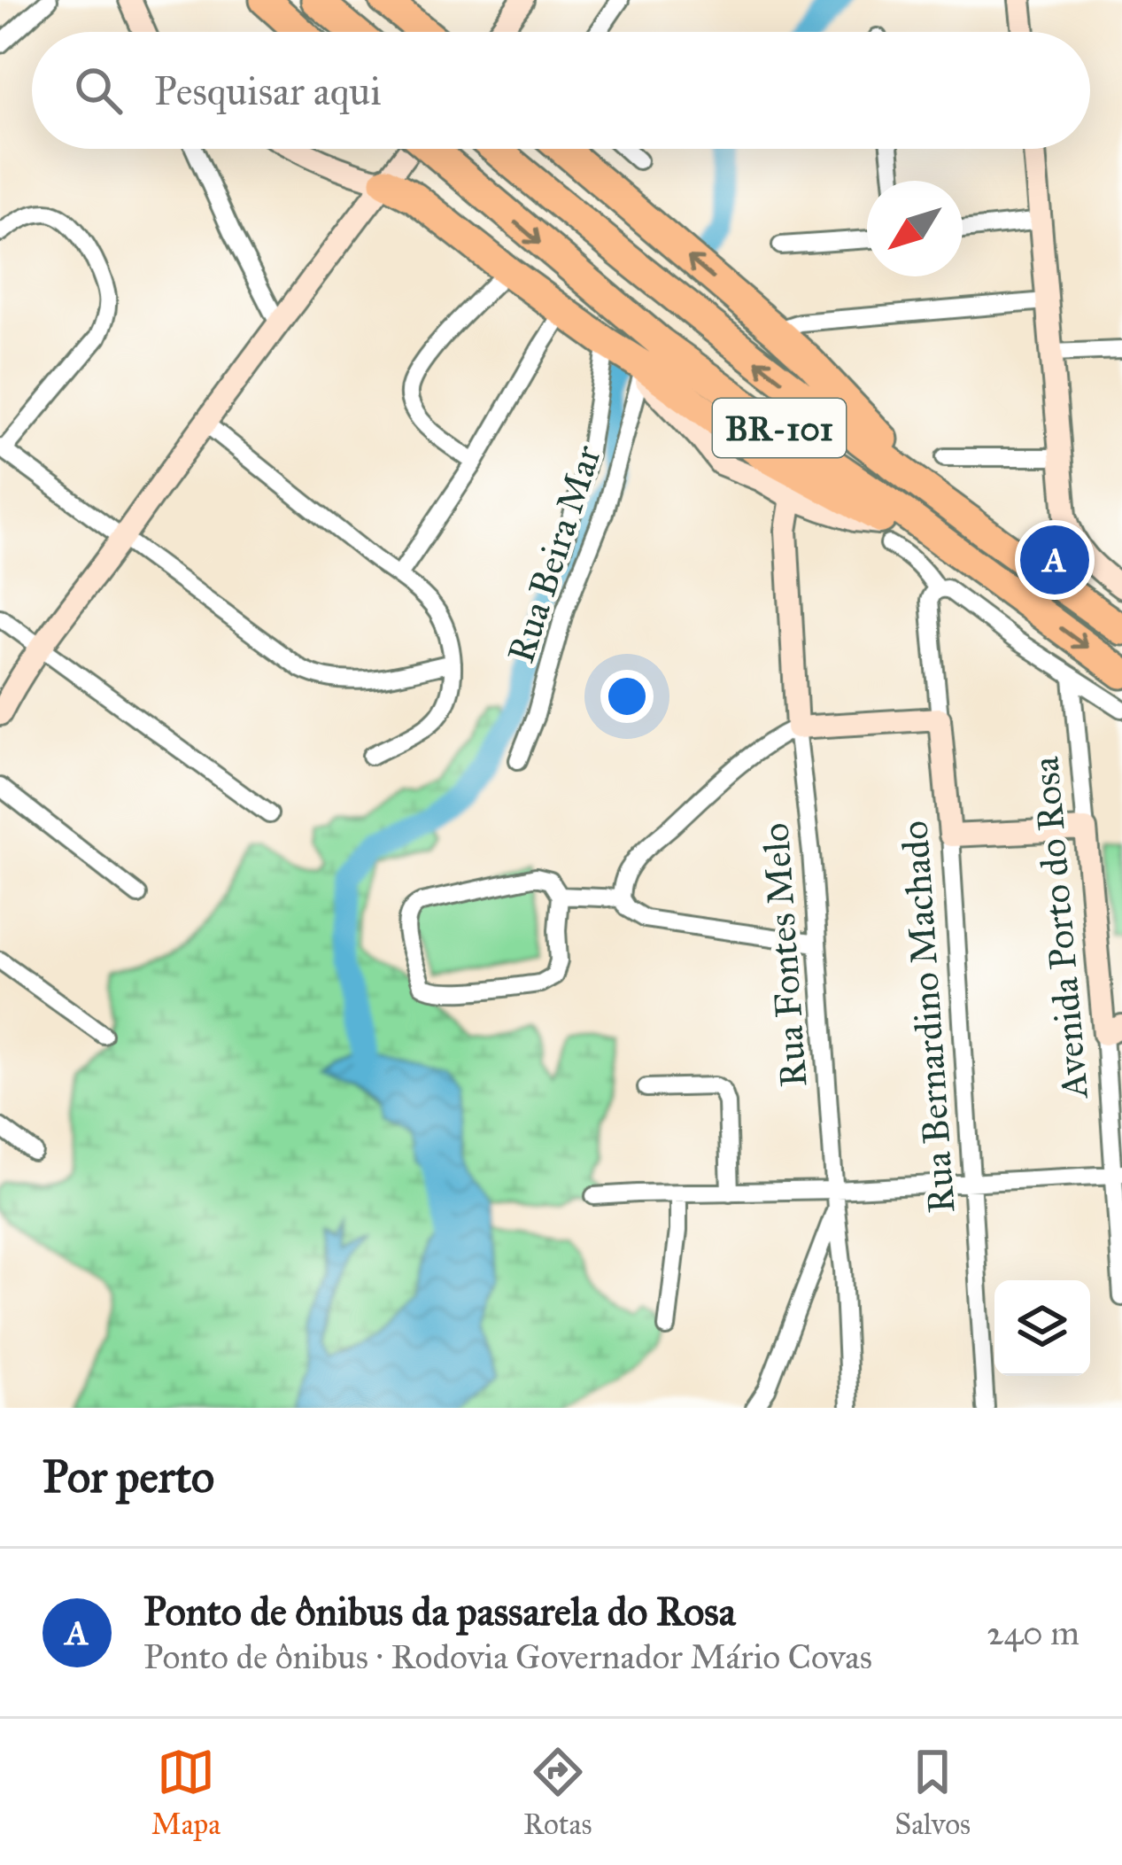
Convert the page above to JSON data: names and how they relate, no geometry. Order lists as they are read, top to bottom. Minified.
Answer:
{"streets":{"highway":["BR-101"],"main road":["Avenida Porto do Rosa","Rua Fontes Melo","Rua Bernardino Machado"],"street":["Rua Beira Mar"]},"north":"bottom left","page":{"search":"Pesquisar aqui","pins":"A","heading":"Por perto","list":[{"mark":"A","name":"Ponto de ônibus da passarela do Rosa","note":"Ponto de ônibus · Rodovia Governador Mário Covas","value":"240 m"}],"nav":["Mapa","Rotas","Salvos"]}}
